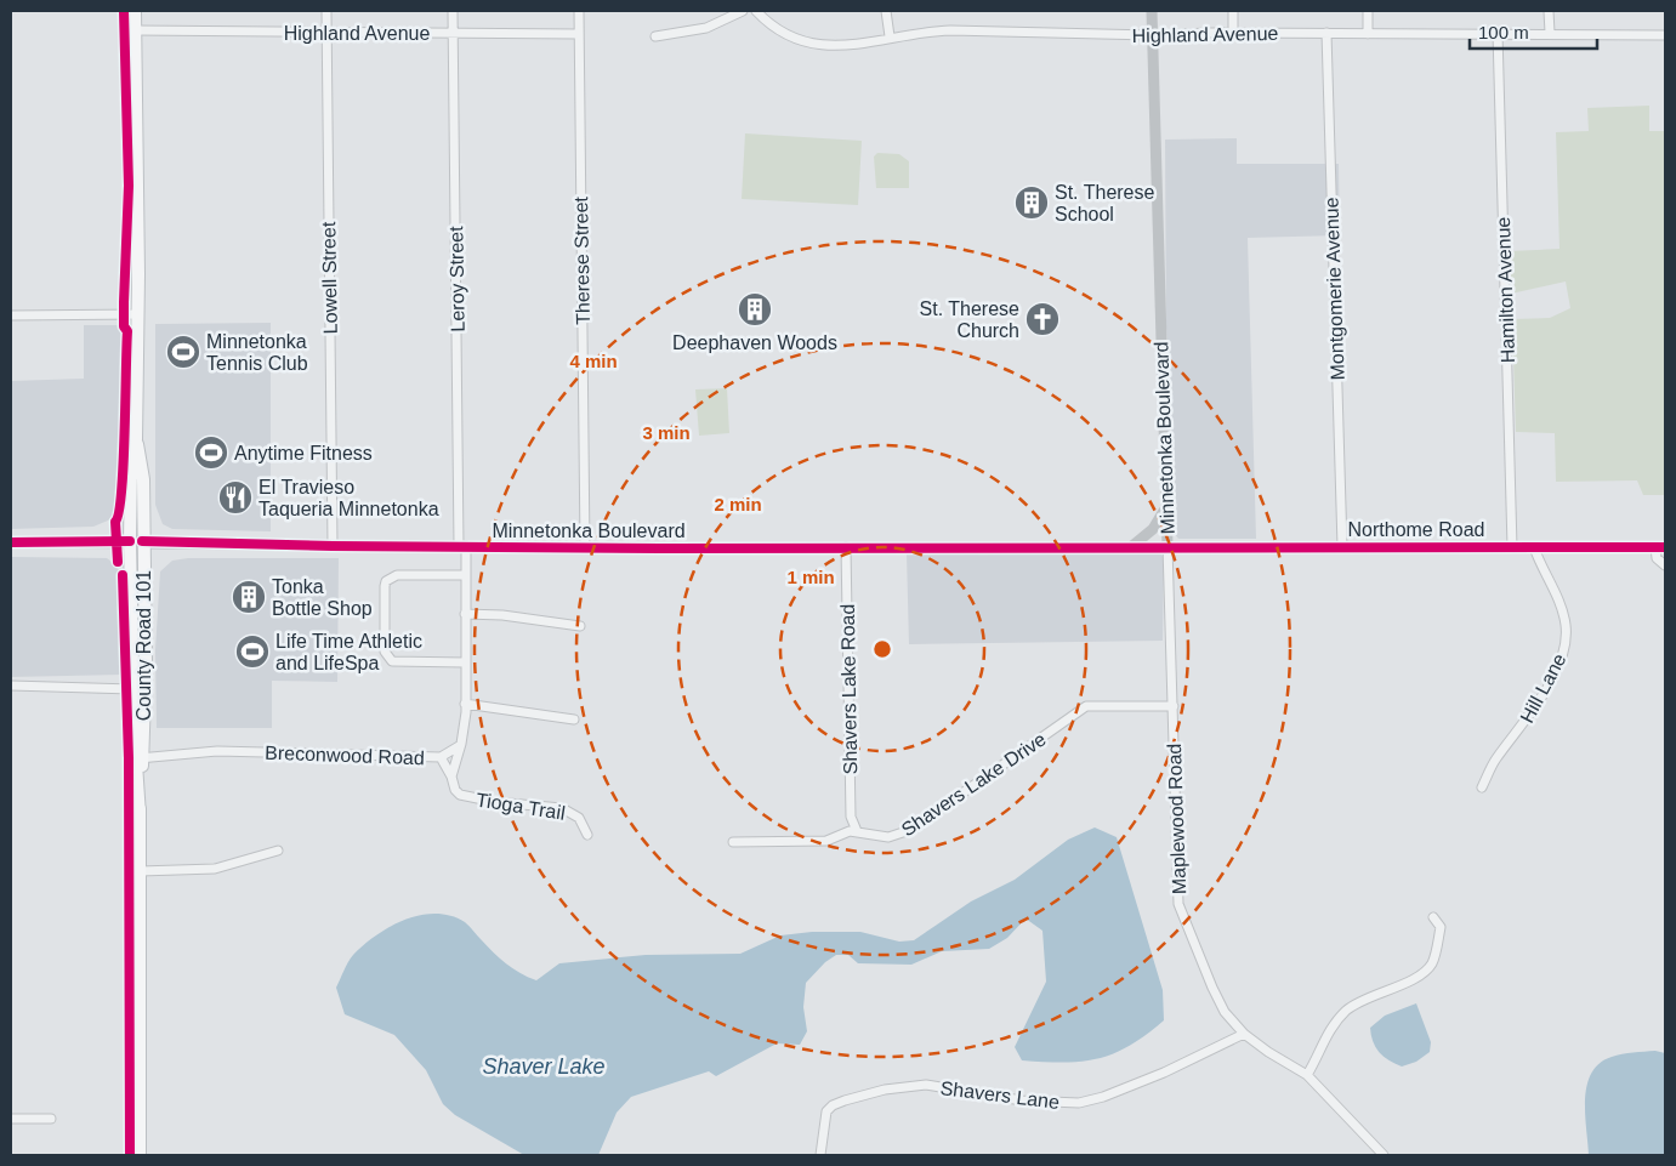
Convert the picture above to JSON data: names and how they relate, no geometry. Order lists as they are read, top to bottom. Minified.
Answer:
{"streets":{"main road":["County Road 101"],"street":["Highland Avenue","Therese Street","Lowell Street","Leroy Street","Montgomerie Avenue","Hamilton Avenue","Minnetonka Boulevard","Northome Road","Hill Lane","Shavers Lake Road","Breconwood Road","Shavers Lake Drive","Tioga Trail","Maplewood Road","Shavers Lane"]},"crossings":[["Highland Avenue","Therese Street"],["Highland Avenue","Lowell Street"],["Highland Avenue","Leroy Street"],["Highland Avenue","Montgomerie Avenue"],["Highland Avenue","Hamilton Avenue"],["Highland Avenue","Minnetonka Boulevard"],["Highland Avenue","County Road 101"],["Therese Street","Minnetonka Boulevard"],["Lowell Street","Minnetonka Boulevard"],["Leroy Street","Minnetonka Boulevard"],["Montgomerie Avenue","Northome Road"],["Hamilton Avenue","Northome Road"],["Minnetonka Boulevard","Northome Road"],["Minnetonka Boulevard","County Road 101"],["Minnetonka Boulevard","Shavers Lake Road"],["Minnetonka Boulevard","Maplewood Road"],["Northome Road","Hill Lane"],["Northome Road","Maplewood Road"],["County Road 101","Breconwood Road"],["Shavers Lake Road","Shavers Lake Drive"],["Breconwood Road","Tioga Trail"],["Shavers Lake Drive","Maplewood Road"],["Maplewood Road","Shavers Lane"]],"water":["Shaver Lake"],"places":{"building":["St. Therese School","Deephaven Woods","Tonka Bottle Shop"],"church":["St. Therese Church"],"sports":["Minnetonka Tennis Club","Anytime Fitness","Life Time Athletic and LifeSpa"],"restaurant":["El Travieso Taqueria Minnetonka"]},"scale_bar":"100 m","rings":["4 min","3 min","2 min","1 min"]}
